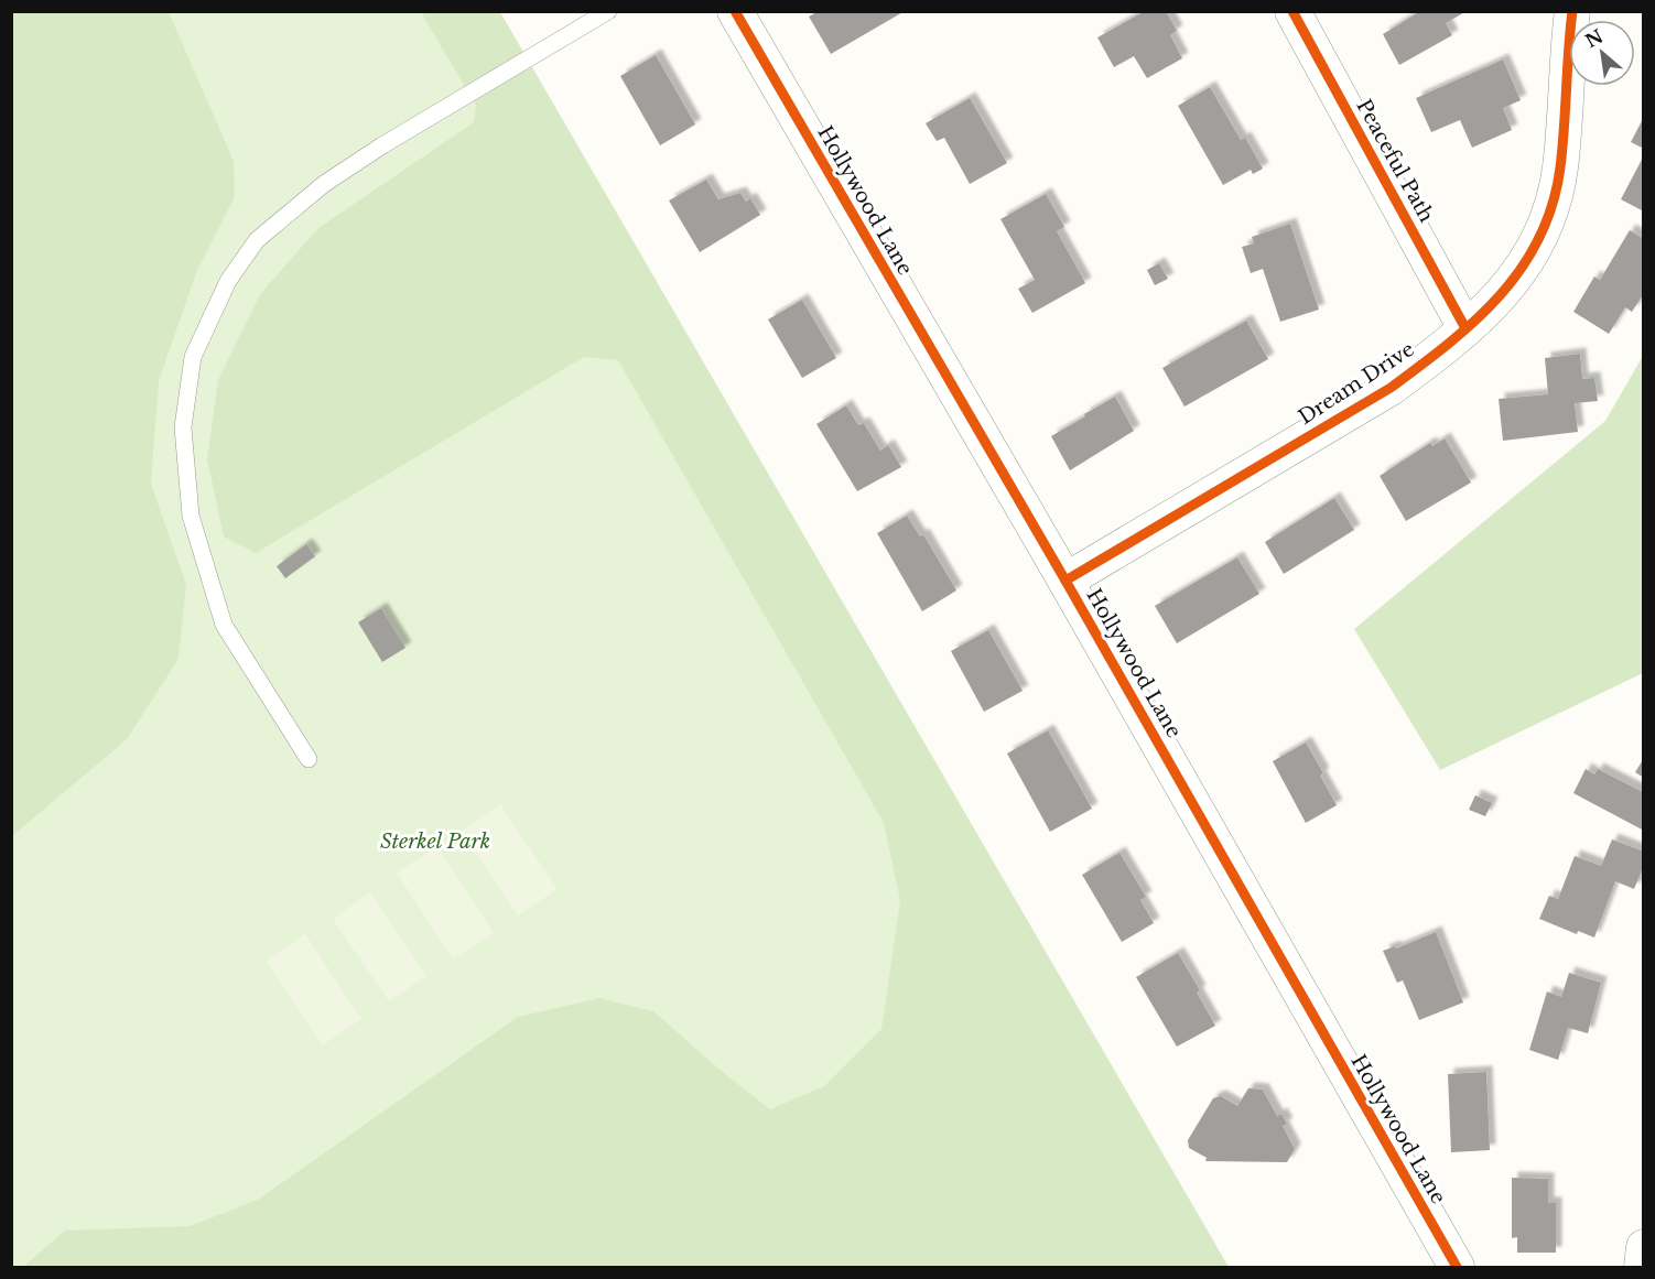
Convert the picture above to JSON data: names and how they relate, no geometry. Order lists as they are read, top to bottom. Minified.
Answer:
{"streets":{"street":["Peaceful Path","Hollywood Lane","Dream Drive"]},"crossings":[["Peaceful Path","Dream Drive"],["Hollywood Lane","Dream Drive"]],"parks":["Sterkel Park"],"north":"top left"}
